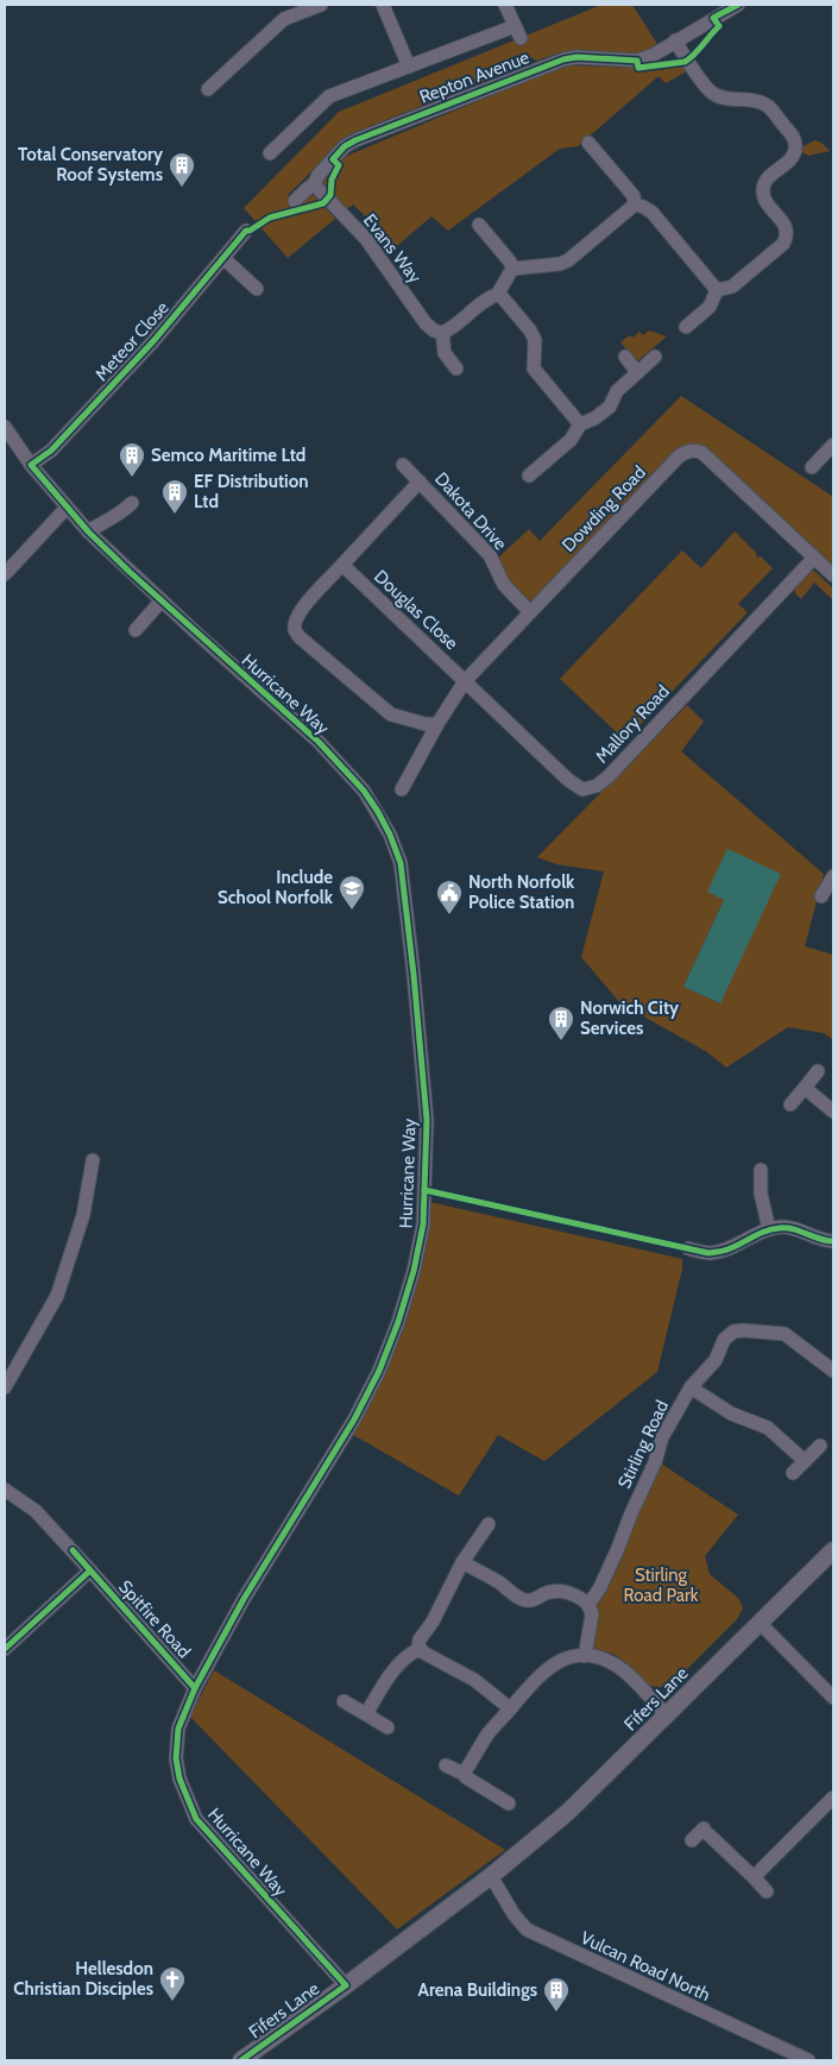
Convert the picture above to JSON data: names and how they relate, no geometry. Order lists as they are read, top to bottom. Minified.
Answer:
{"streets":{"street":["Repton Avenue","Evans Way","Meteor Close","Dowding Road","Dakota Drive","Douglas Close","Hurricane Way","Mallory Road","Stirling Road","Spitfire Road","Fifers Lane","Vulcan Road North"]},"crossings":[["Repton Avenue","Evans Way"],["Meteor Close","Hurricane Way"],["Dowding Road","Dakota Drive"],["Dowding Road","Douglas Close"],["Dowding Road","Mallory Road"],["Douglas Close","Mallory Road"],["Hurricane Way","Spitfire Road"],["Hurricane Way","Fifers Lane"],["Fifers Lane","Vulcan Road North"]],"parks":["Stirling Road Park"],"places":{"building":["Total Conservatory Roof Systems","Semco Maritime Ltd","EF Distribution Ltd","Norwich City Services","Arena Buildings"],"school or university":["Include School Norfolk"],"public building":["North Norfolk Police Station"],"church":["Hellesdon Christian Disciples"]}}
